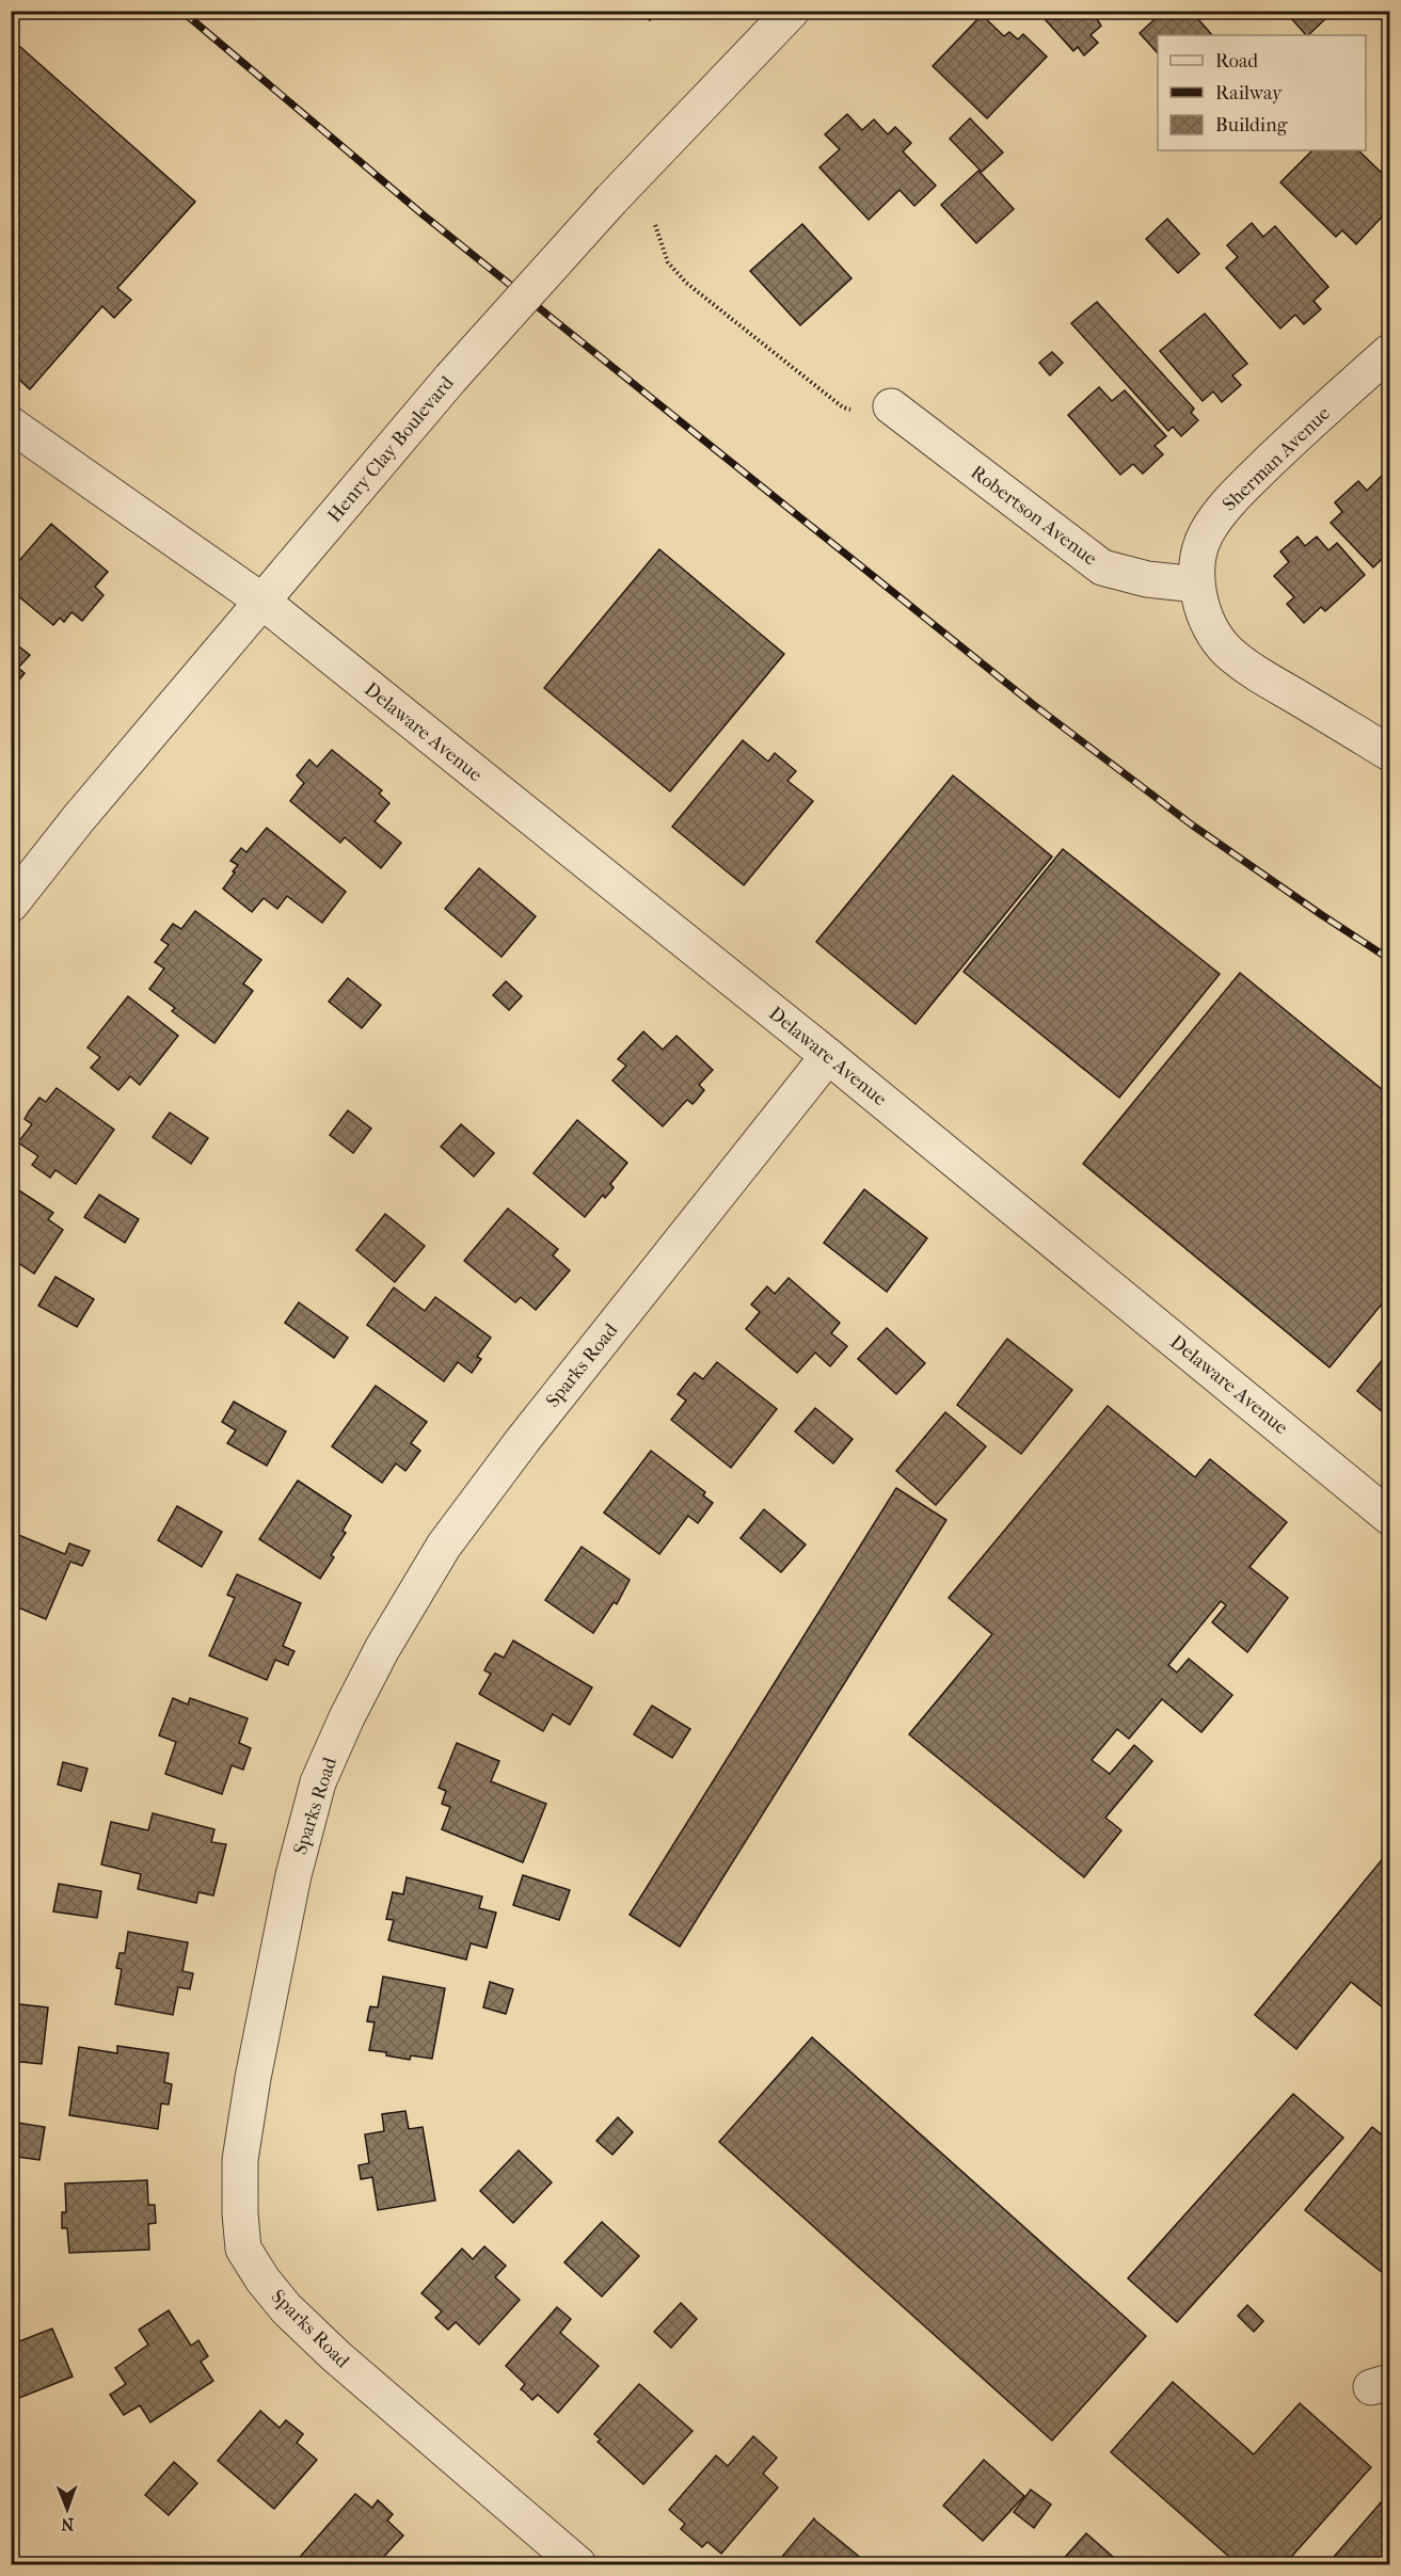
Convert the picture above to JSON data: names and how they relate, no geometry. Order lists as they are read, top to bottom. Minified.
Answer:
{"streets":{"street":["Henry Clay Boulevard","Sherman Avenue","Robertson Avenue","Delaware Avenue","Sparks Road"]},"crossings":[["Henry Clay Boulevard","Delaware Avenue"],["Sherman Avenue","Robertson Avenue"],["Delaware Avenue","Sparks Road"]],"legend":["Road","Railway","Building"],"north":"bottom"}
